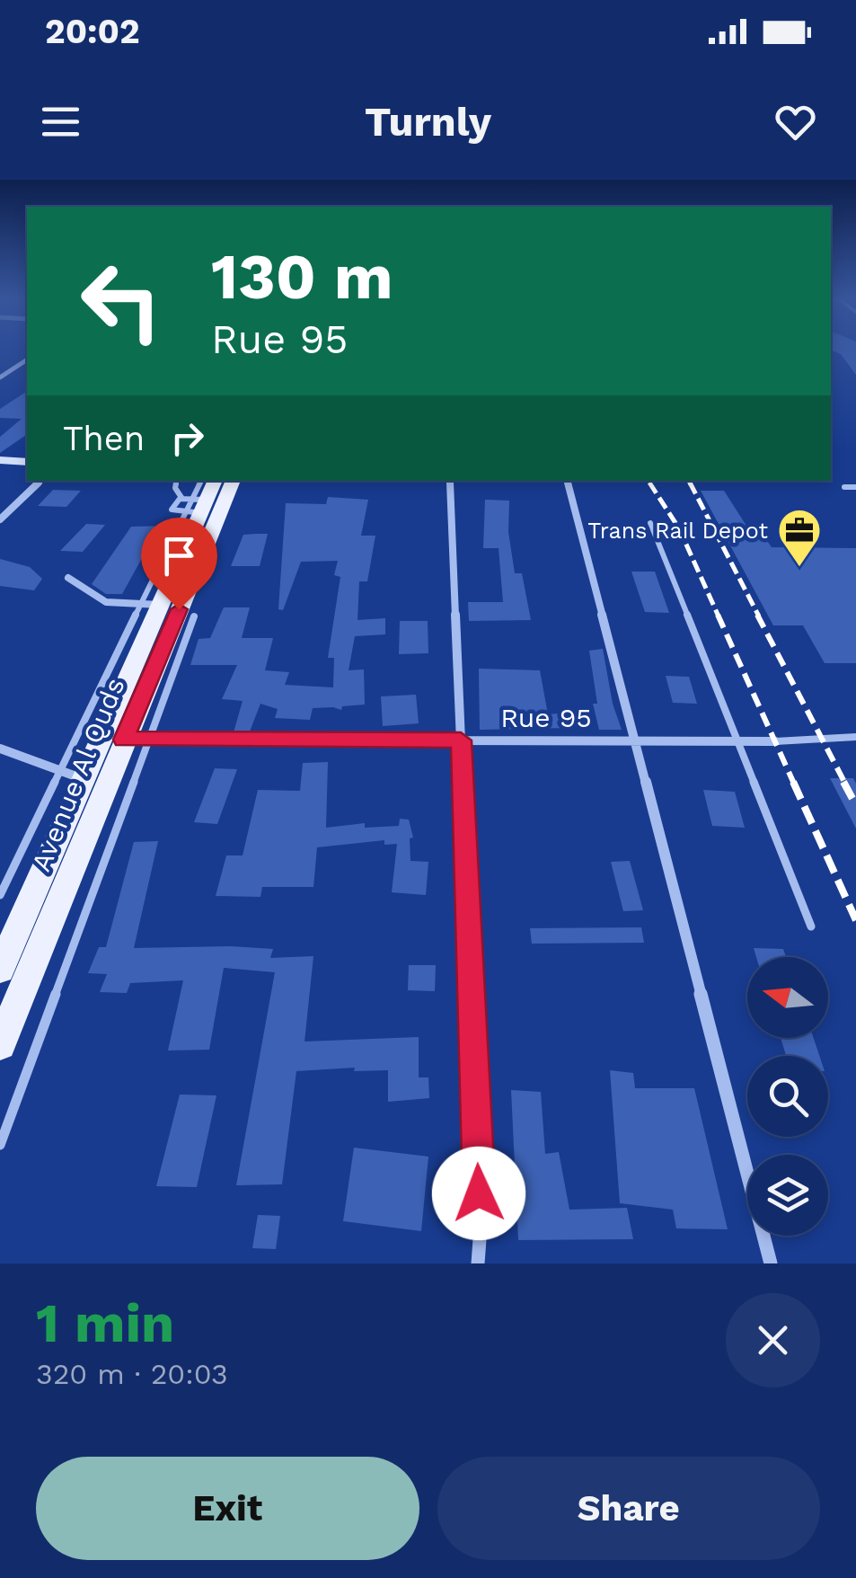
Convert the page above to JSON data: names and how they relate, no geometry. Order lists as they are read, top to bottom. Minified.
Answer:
{"streets":{"main road":["Avenue Al Quds"],"street":["Rue 95"]},"crossings":[["Rue 95","Avenue Al Quds"]],"places":{"office":["Trans Rail Depot"]},"north":"left","page":{"status":"20:02","header":"Turnly","turn":["130 m","Rue 95"],"then":"Then","heading":["1 min","320 m · 20:03"],"buttons":["Exit","Share"]}}
